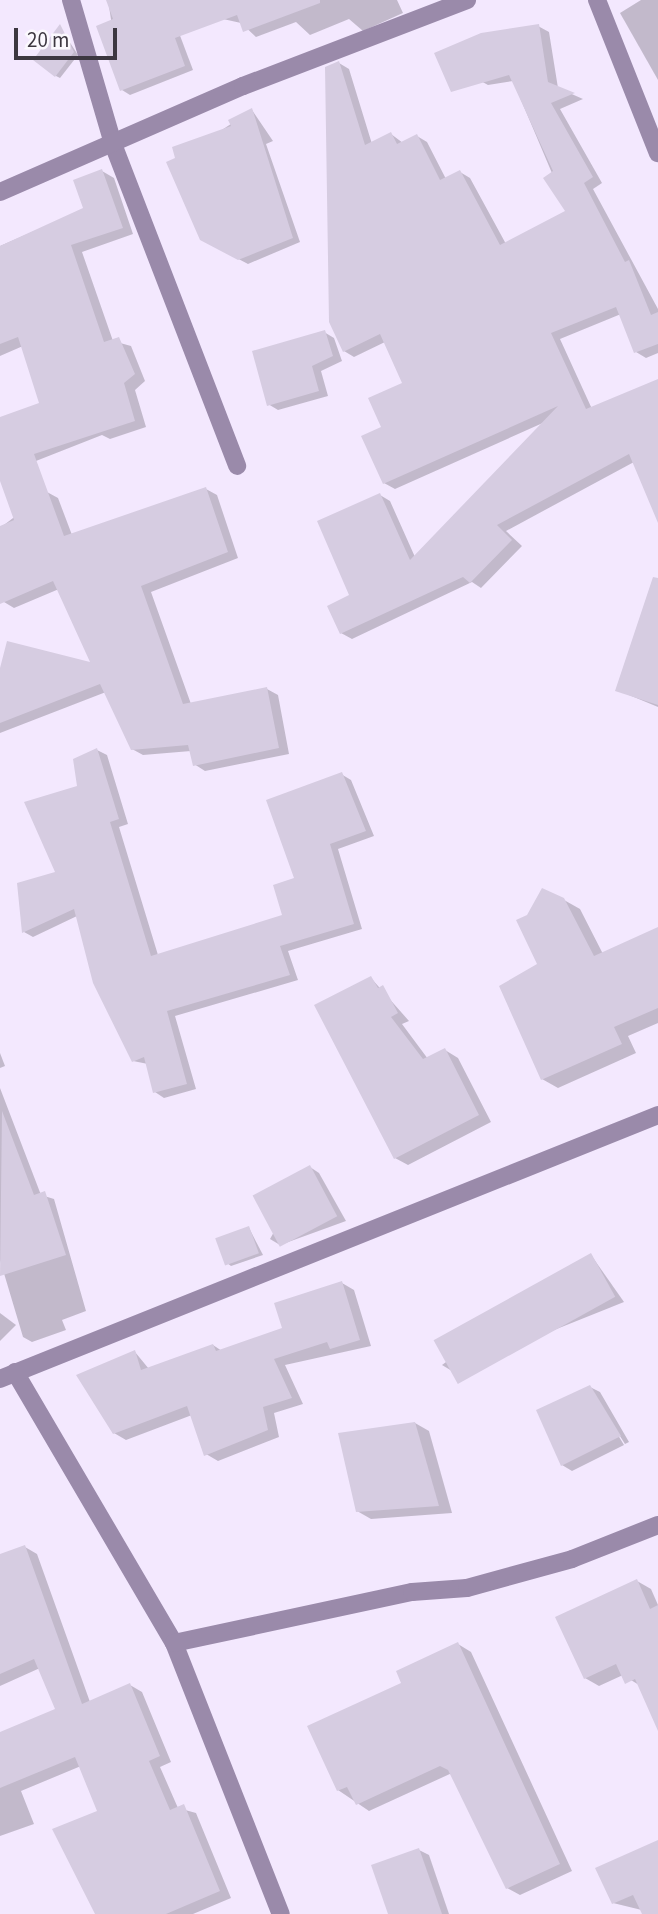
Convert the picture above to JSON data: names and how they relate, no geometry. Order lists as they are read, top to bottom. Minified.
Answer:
{"scale_bar":"20 m"}
